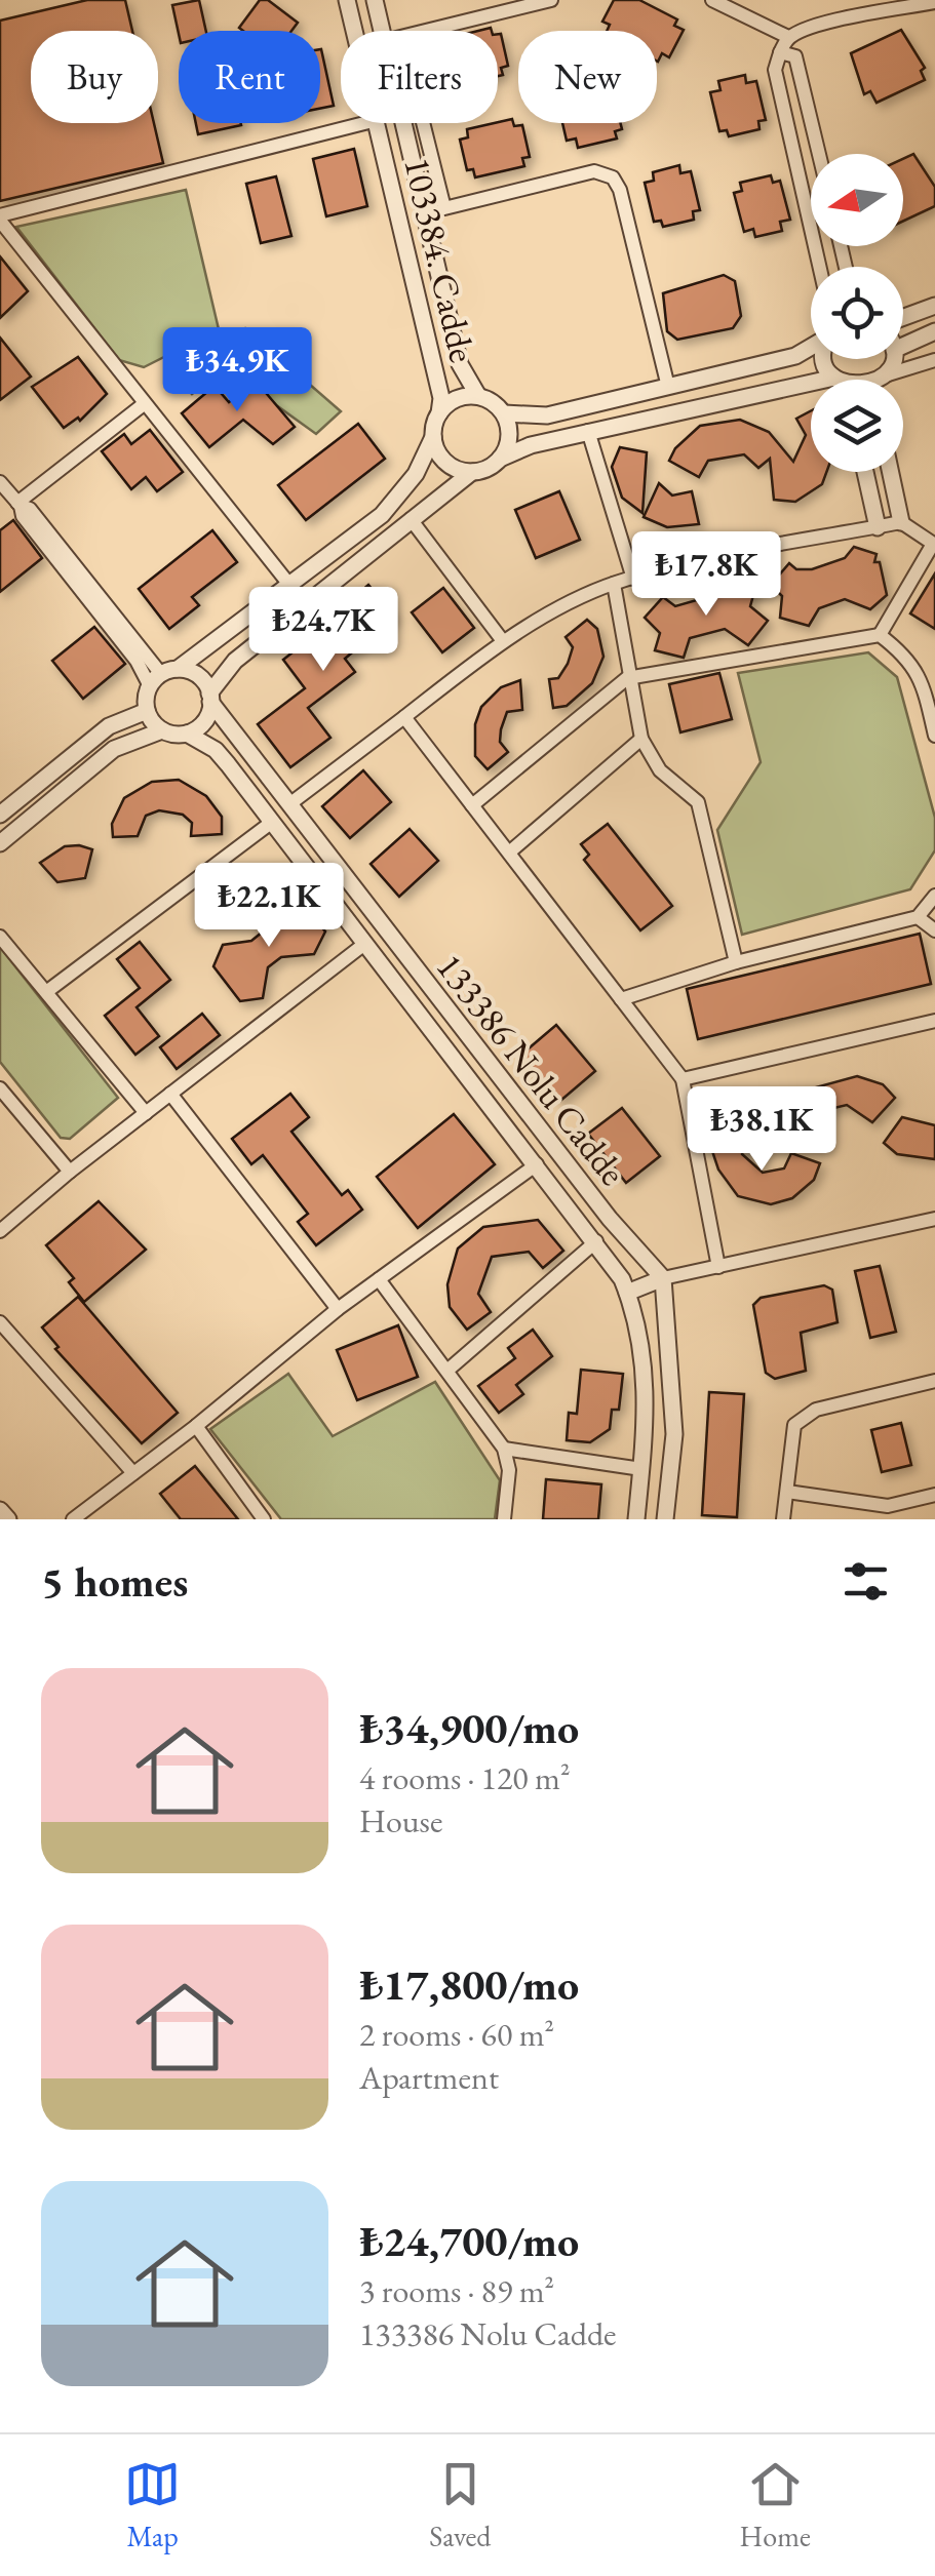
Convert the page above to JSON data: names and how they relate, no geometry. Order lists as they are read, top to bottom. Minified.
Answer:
{"streets":{"street":["103384. Cadde","133386 Nolu Cadde"]},"north":"left","page":{"chip":["Buy","Rent","Filters","New"],"price":["₺34.9K","₺17.8K","₺24.7K","₺22.1K","₺38.1K"],"heading":"5 homes","list":[{"name":"₺34,900/mo","note":"4 rooms · 120 m² · House"},{"name":"₺17,800/mo","note":"2 rooms · 60 m² · Apartment"},{"name":"₺24,700/mo","note":"3 rooms · 89 m² · 133386 Nolu Cadde"}],"tabs":["Map","Saved","Home"]}}
